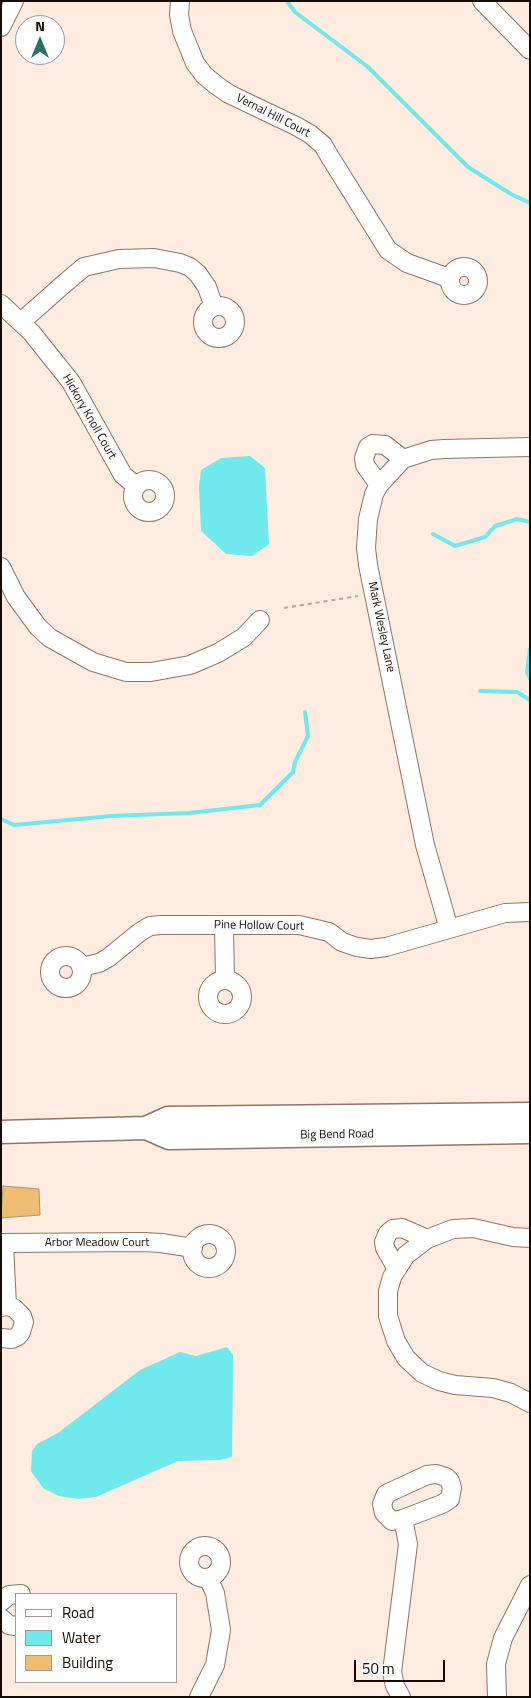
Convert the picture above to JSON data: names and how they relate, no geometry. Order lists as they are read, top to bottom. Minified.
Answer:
{"streets":{"main road":["Big Bend Road"],"street":["Vernal Hill Court","Hickory Knoll Court","Mark Wesley Lane","Pine Hollow Court","Arbor Meadow Court"]},"crossings":[["Mark Wesley Lane","Pine Hollow Court"]],"legend":["Road","Water","Building"],"scale_bar":"50 m","north":"top"}
